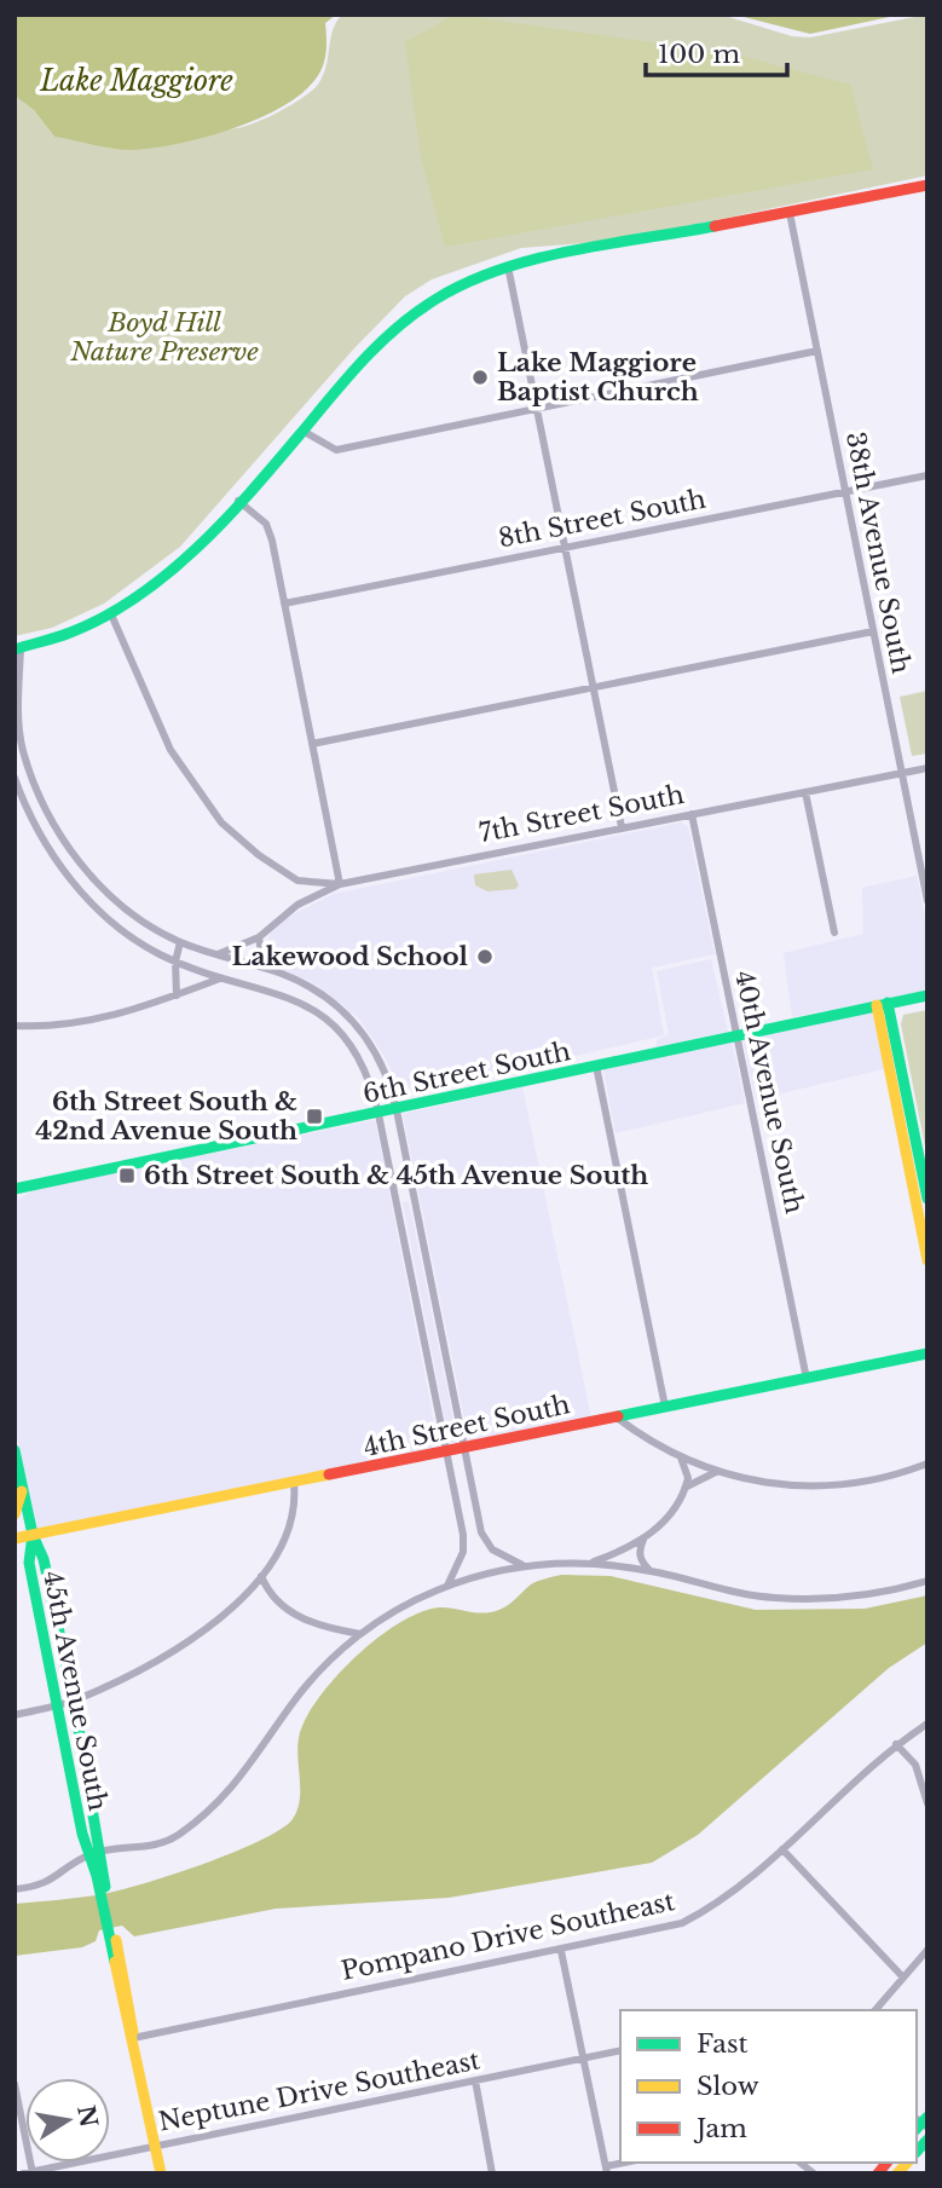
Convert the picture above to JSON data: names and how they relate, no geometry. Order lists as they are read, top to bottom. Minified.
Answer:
{"streets":{"street":["8th Street South","38th Avenue South","7th Street South","6th Street South","40th Avenue South","4th Street South","45th Avenue South","Pompano Drive Southeast","Neptune Drive Southeast"]},"crossings":[["8th Street South","38th Avenue South"],["38th Avenue South","7th Street South"],["7th Street South","40th Avenue South"],["6th Street South","40th Avenue South"],["40th Avenue South","4th Street South"],["4th Street South","45th Avenue South"]],"water":["Lake Maggiore"],"parks":["Boyd Hill Nature Preserve"],"places":{"other":["Lake Maggiore Baptist Church","Lakewood School"],"transit":["6th Street South & 42nd Avenue South","6th Street South & 45th Avenue South"]},"legend":["Fast","Slow","Jam"],"scale_bar":"100 m","north":"right"}
